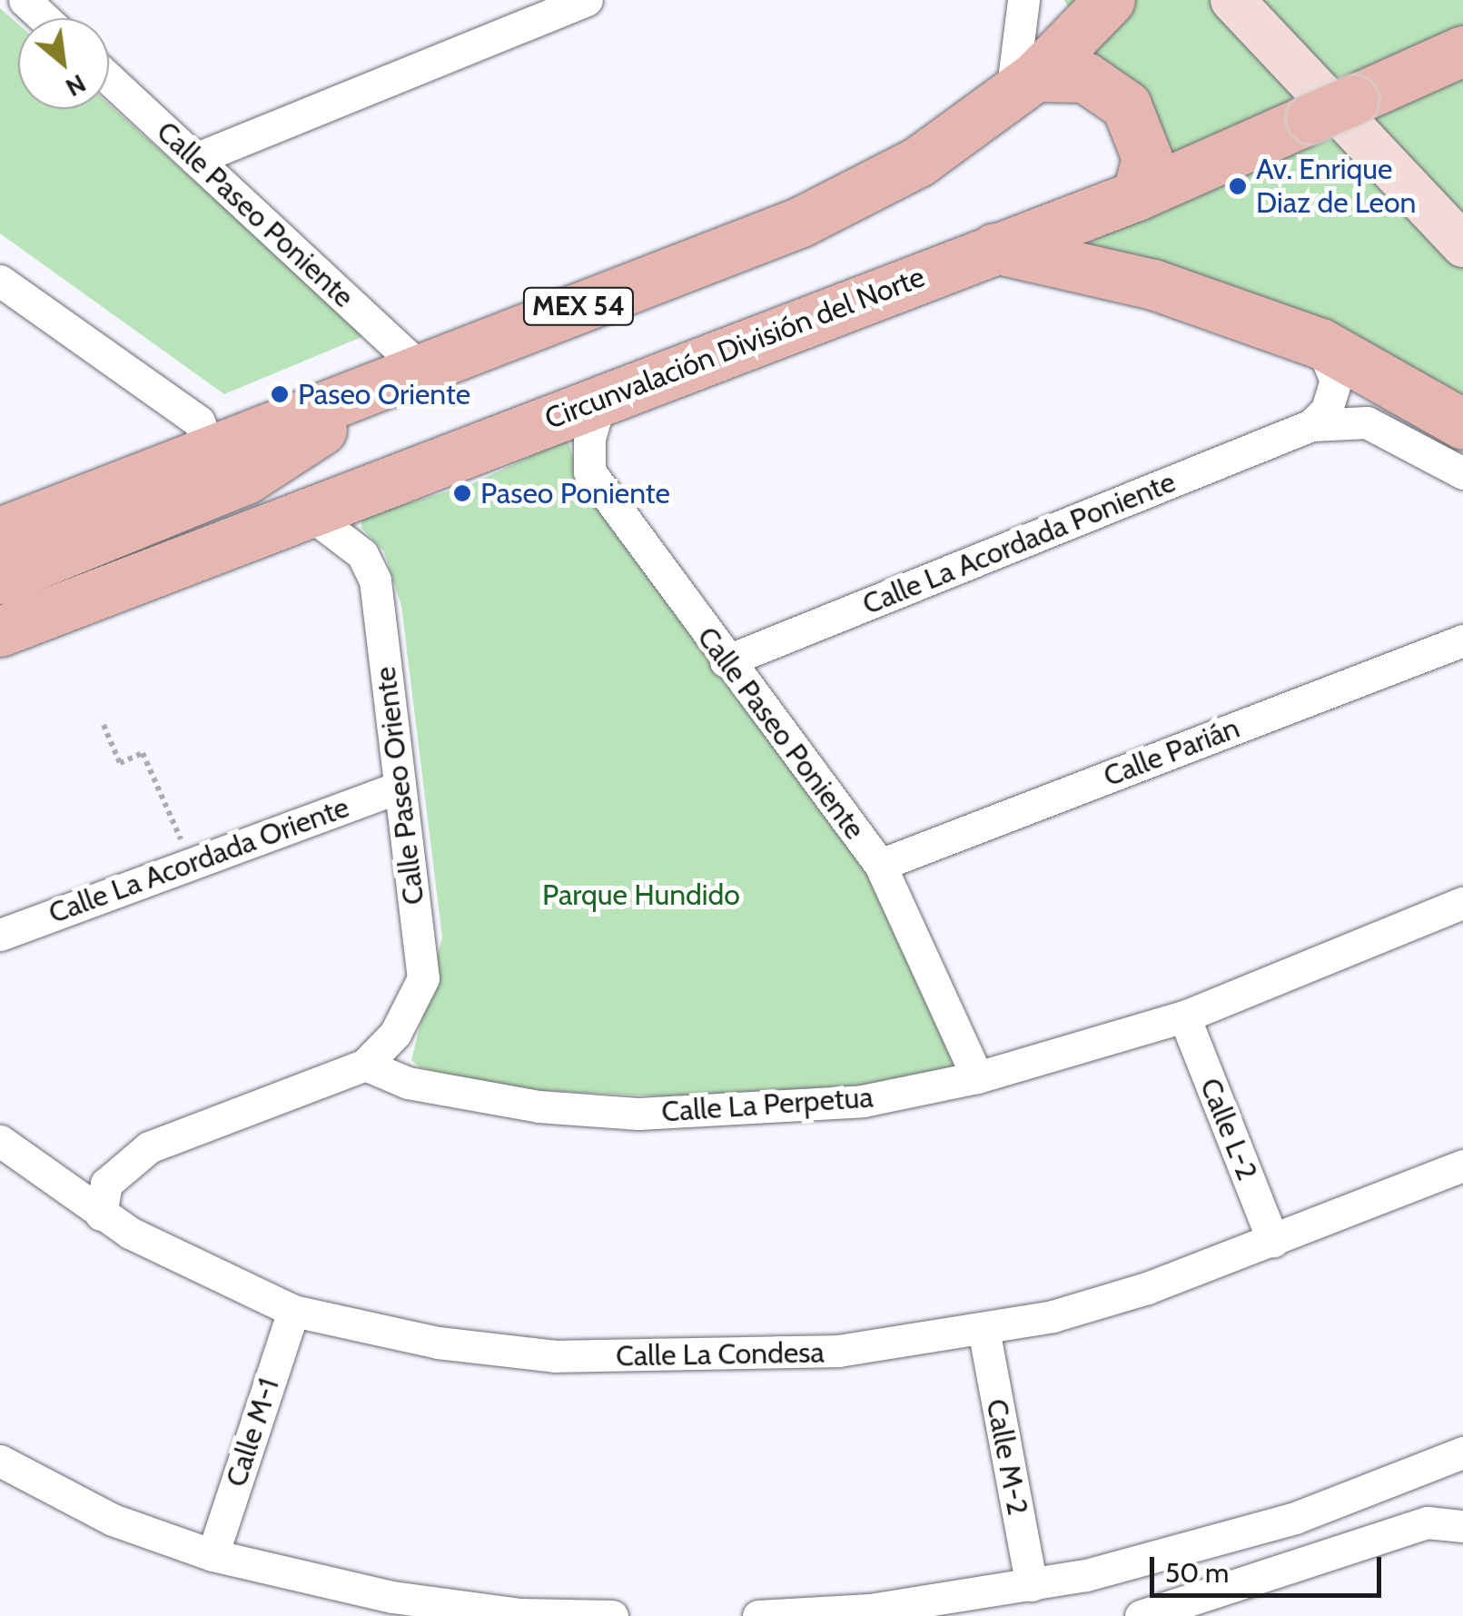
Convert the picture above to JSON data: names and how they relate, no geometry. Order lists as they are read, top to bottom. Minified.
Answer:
{"streets":{"main road":["MEX 54","Circunvalación División del Norte"],"street":["Calle Paseo Poniente","Calle La Acordada Poniente","Calle Parián","Calle Paseo Oriente","Calle La Acordada Oriente","Calle La Perpetua","Calle L-2","Calle La Condesa","Calle M-1","Calle M-2"]},"crossings":[["Calle Paseo Poniente","MEX 54"],["Calle Paseo Poniente","Circunvalación División del Norte"],["Calle Paseo Poniente","Calle La Acordada Poniente"],["Calle Paseo Poniente","Calle Parián"],["Calle Paseo Poniente","Calle La Perpetua"],["Circunvalación División del Norte","Calle Paseo Oriente"],["Calle Paseo Oriente","Calle La Acordada Oriente"],["Calle Paseo Oriente","Calle La Perpetua"],["Calle La Perpetua","Calle L-2"],["Calle L-2","Calle La Condesa"],["Calle La Condesa","Calle M-1"],["Calle La Condesa","Calle M-2"]],"parks":["Parque Hundido"],"places":["Av. Enrique Diaz de Leon","Paseo Oriente","Paseo Poniente"],"scale_bar":"50 m","north":"bottom right"}
